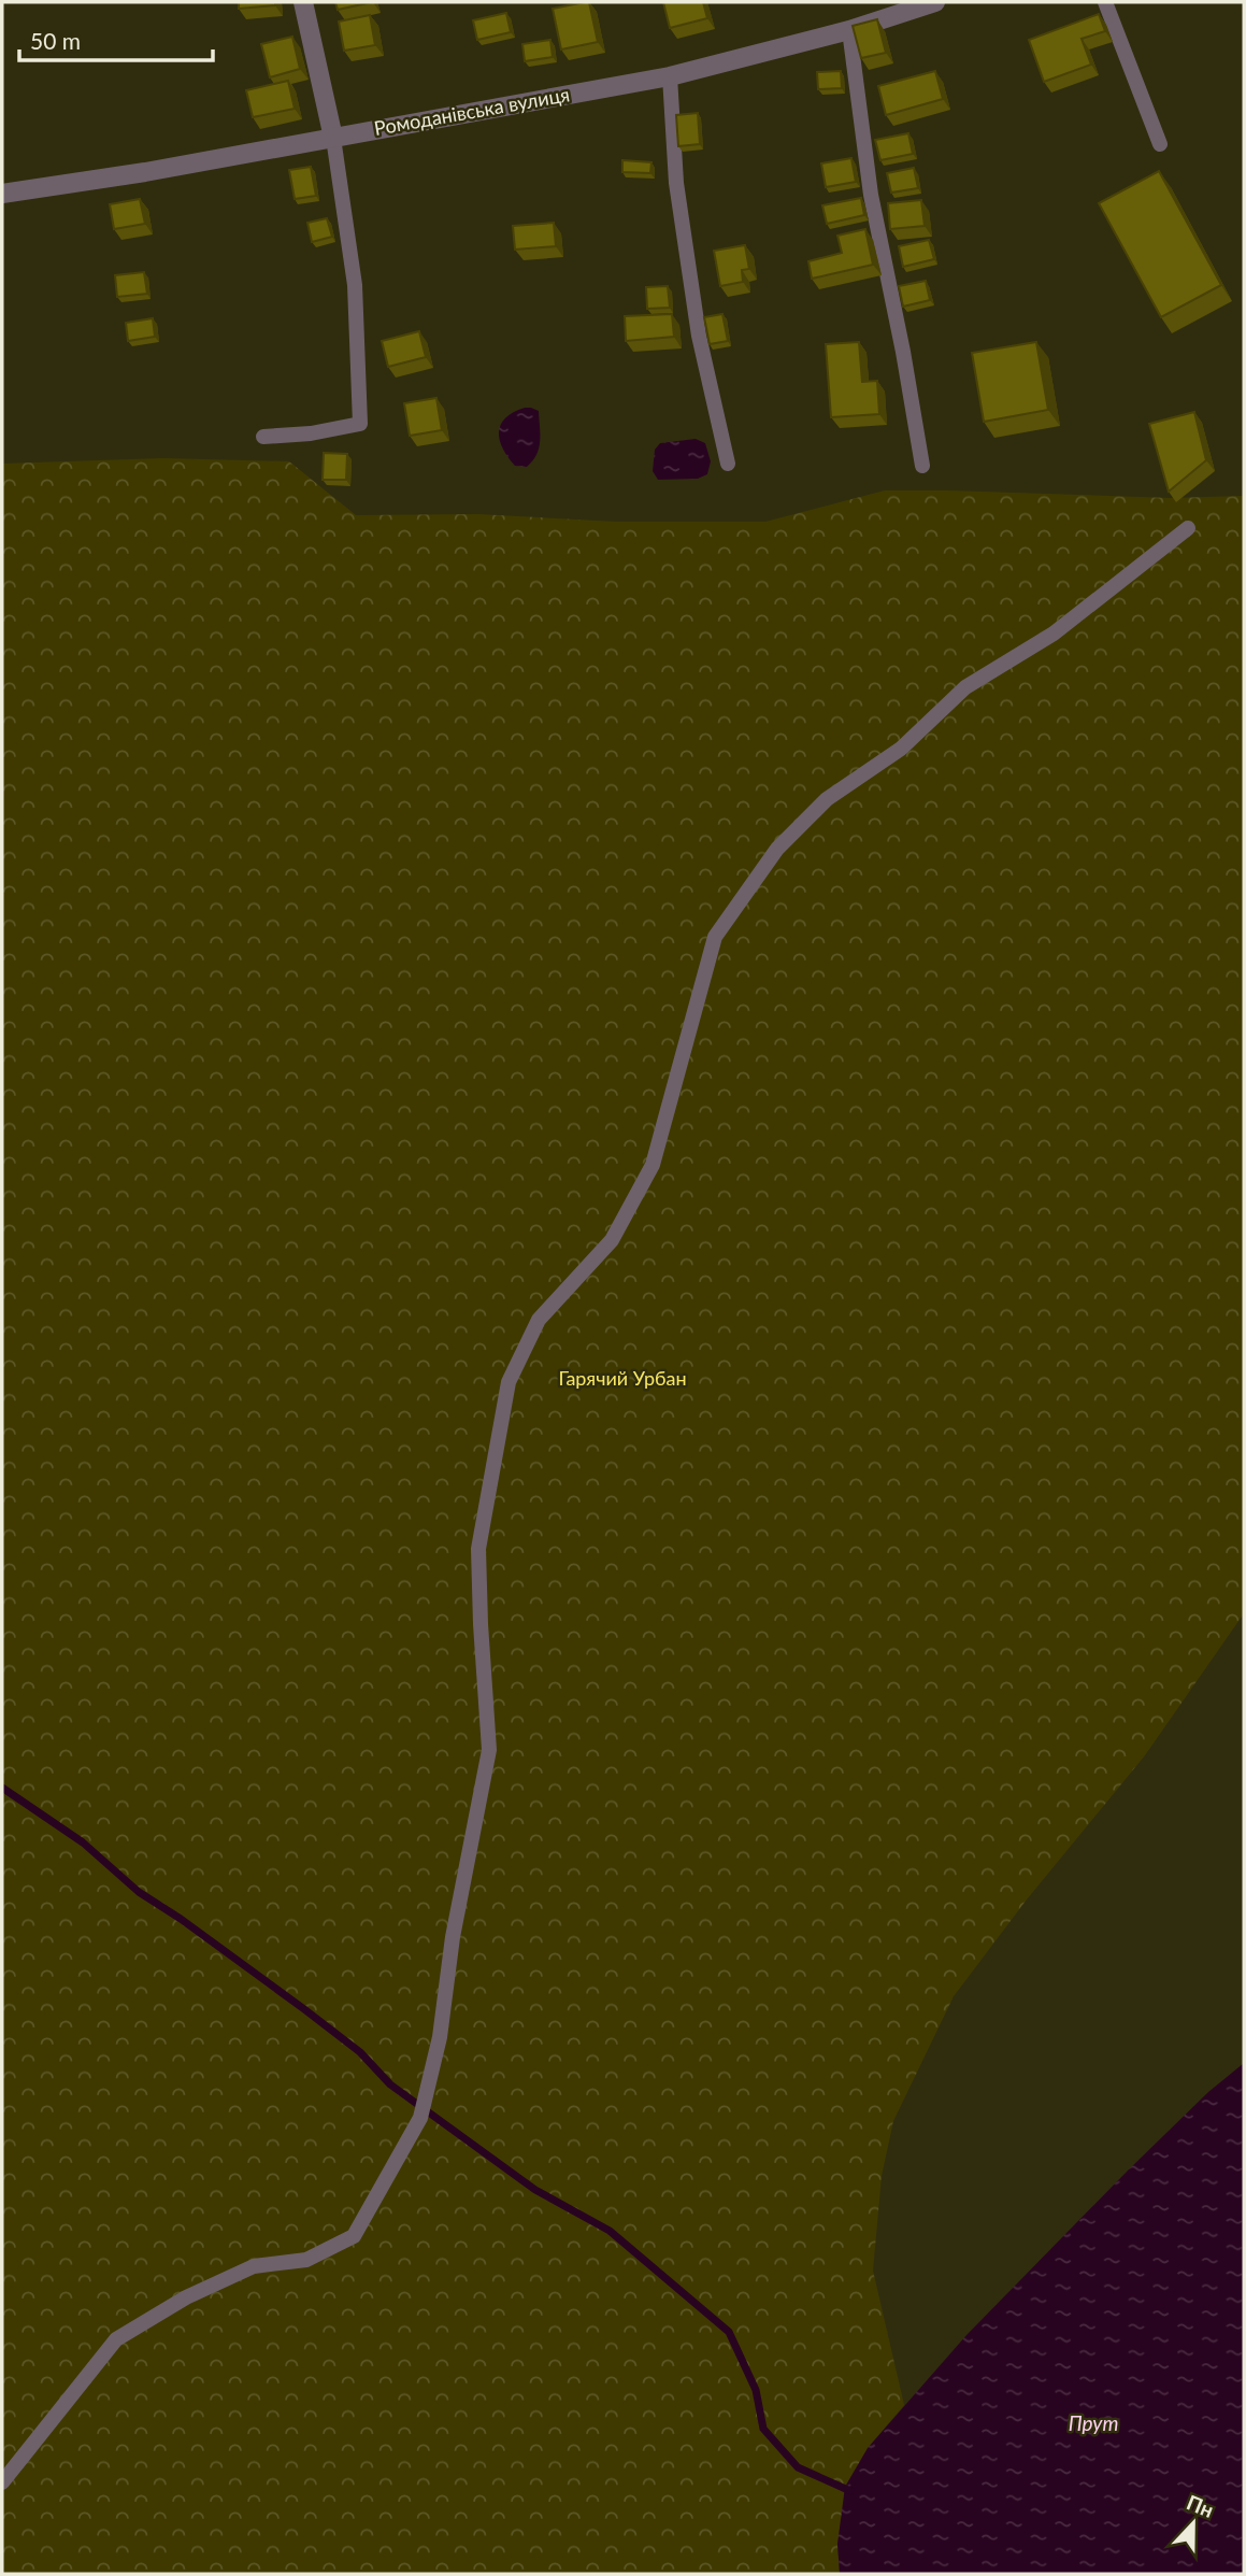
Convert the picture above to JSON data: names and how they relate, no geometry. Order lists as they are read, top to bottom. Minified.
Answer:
{"streets":{"street":["Ромоданівська вулиця"]},"water":["Прут"],"parks":["Гарячий Урбан"],"scale_bar":"50 m","north":"top"}
